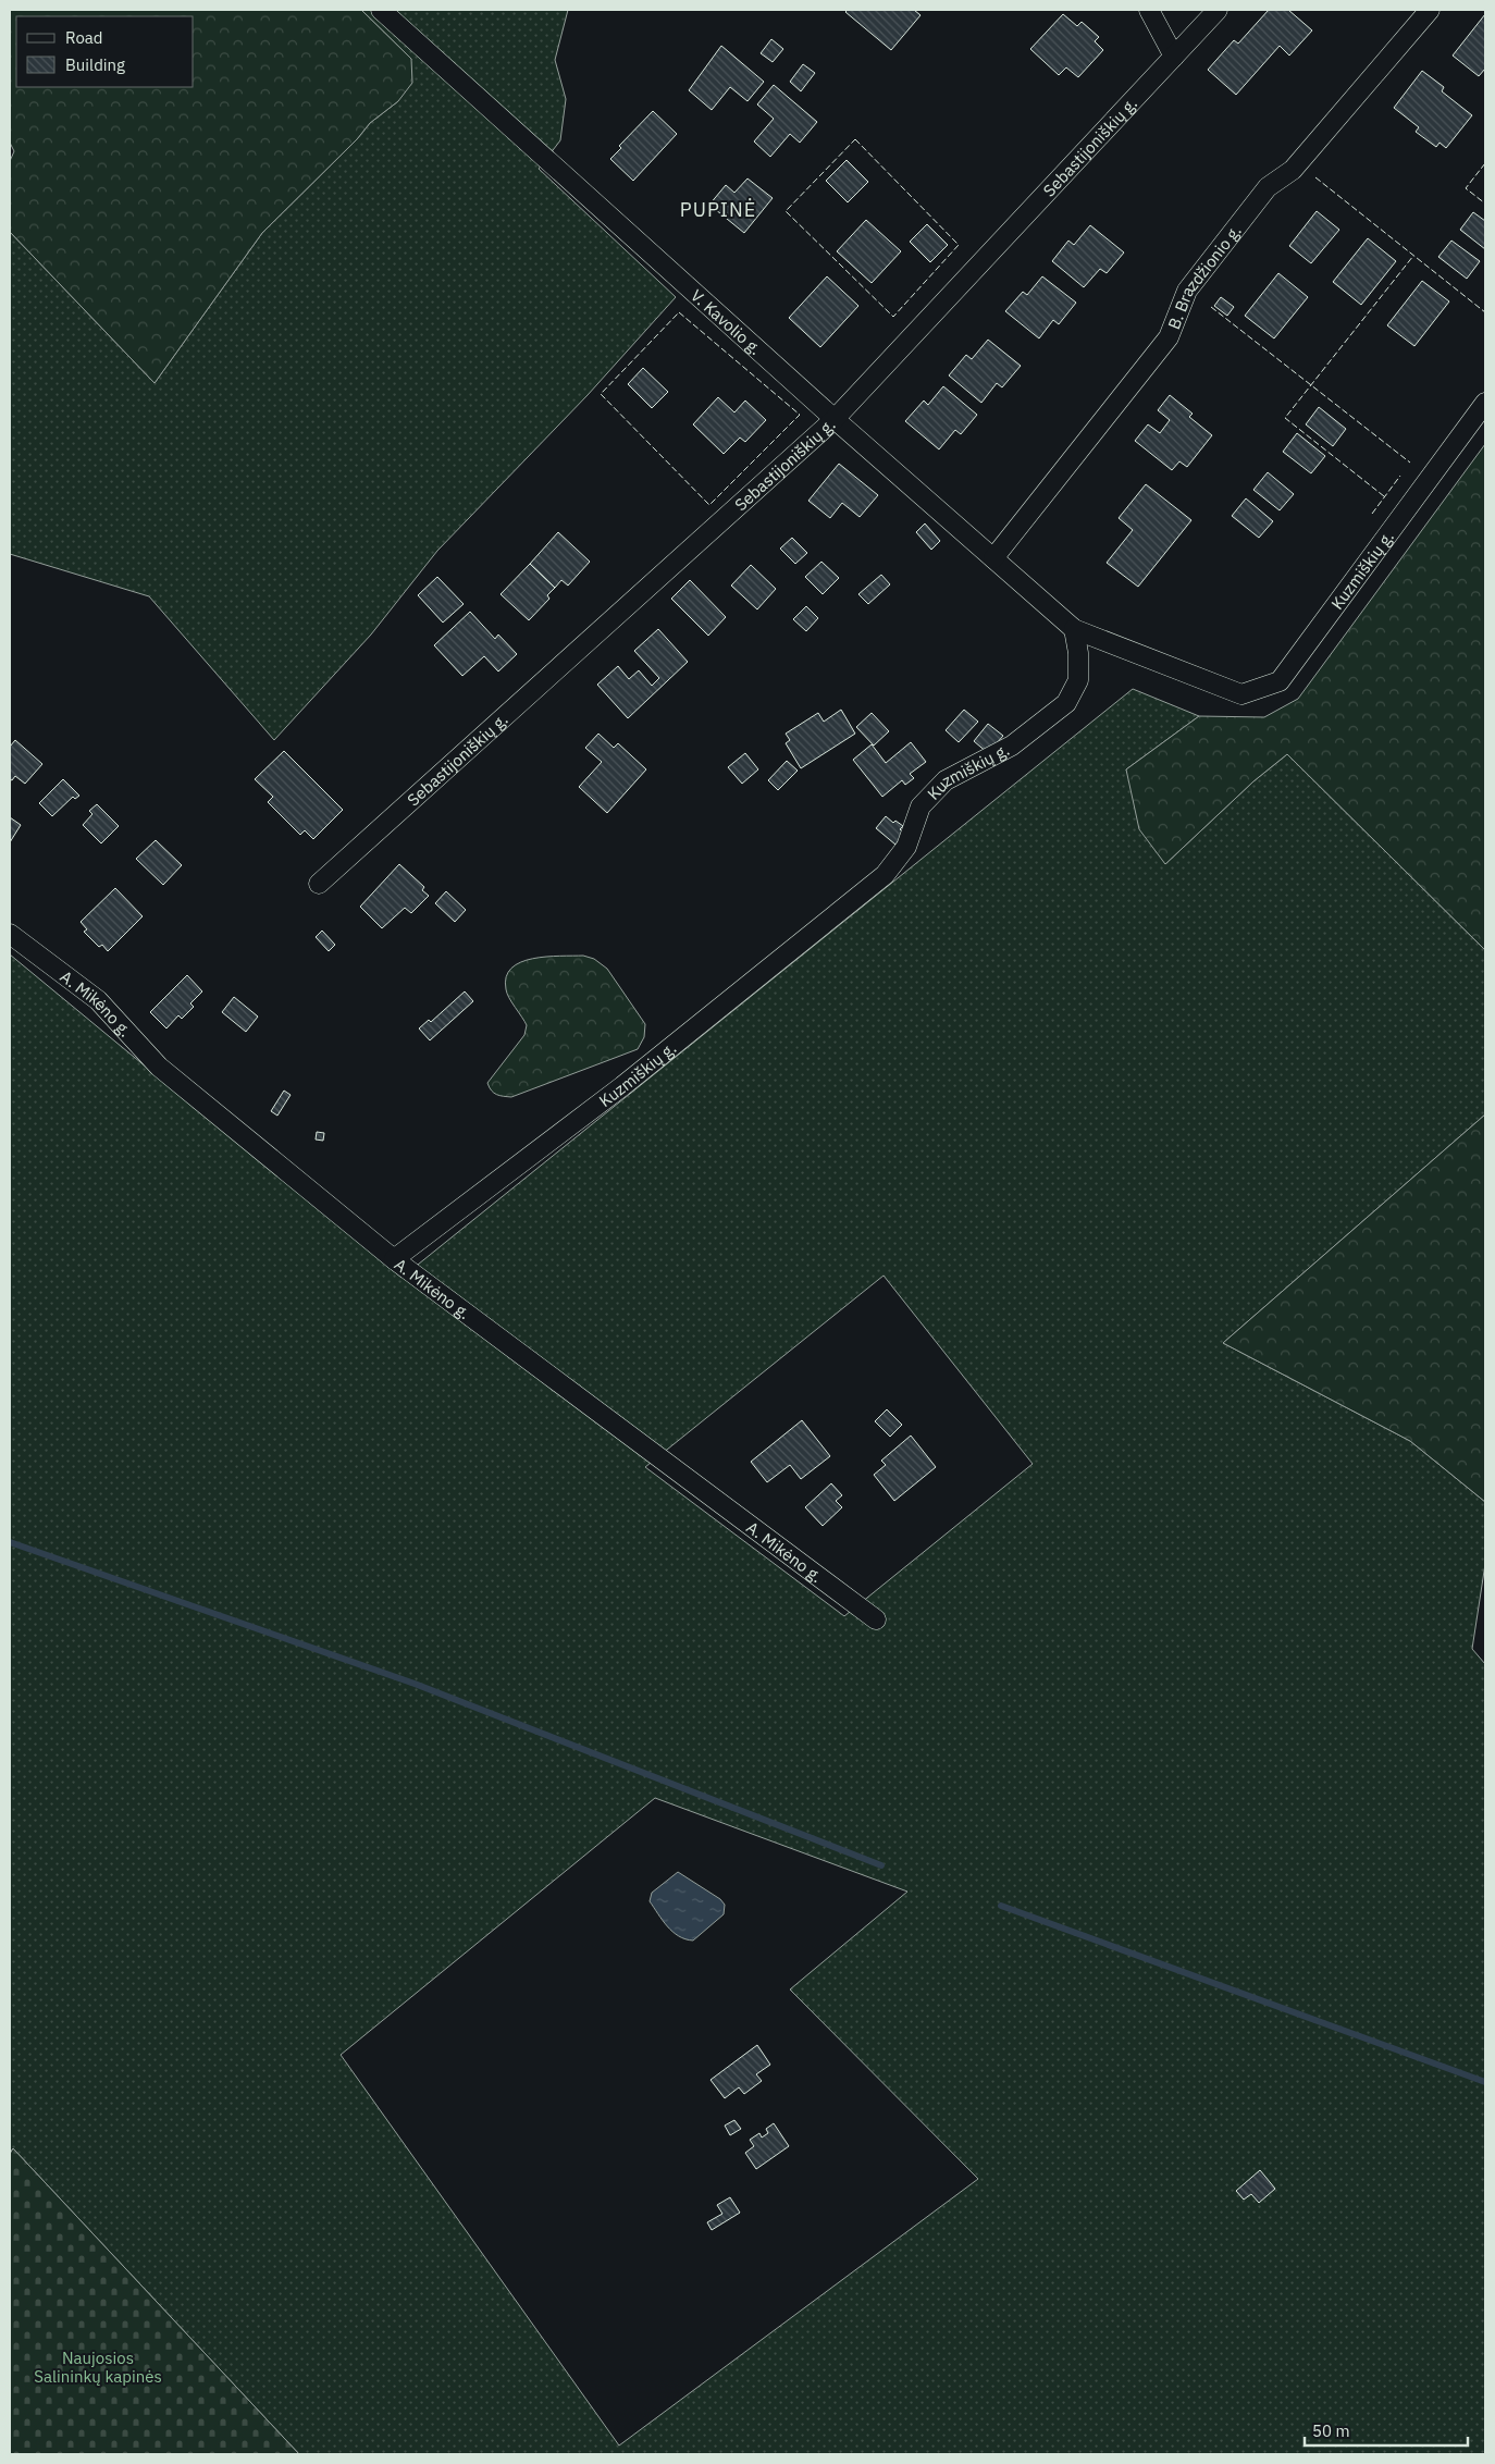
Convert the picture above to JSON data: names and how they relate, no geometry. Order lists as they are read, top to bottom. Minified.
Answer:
{"streets":{"street":["Sebastijoniškių g.","B. Brazdžionio g.","V. Kavolio g.","Kuzmiškių g.","A. Mikėno g."]},"crossings":[["Sebastijoniškių g.","V. Kavolio g."],["B. Brazdžionio g.","V. Kavolio g."],["V. Kavolio g.","Kuzmiškių g."],["Kuzmiškių g.","A. Mikėno g."]],"districts":["PUPINĖ"],"parks":["Naujosios Salininkų kapinės"],"legend":["Road","Building"],"scale_bar":"50 m"}
